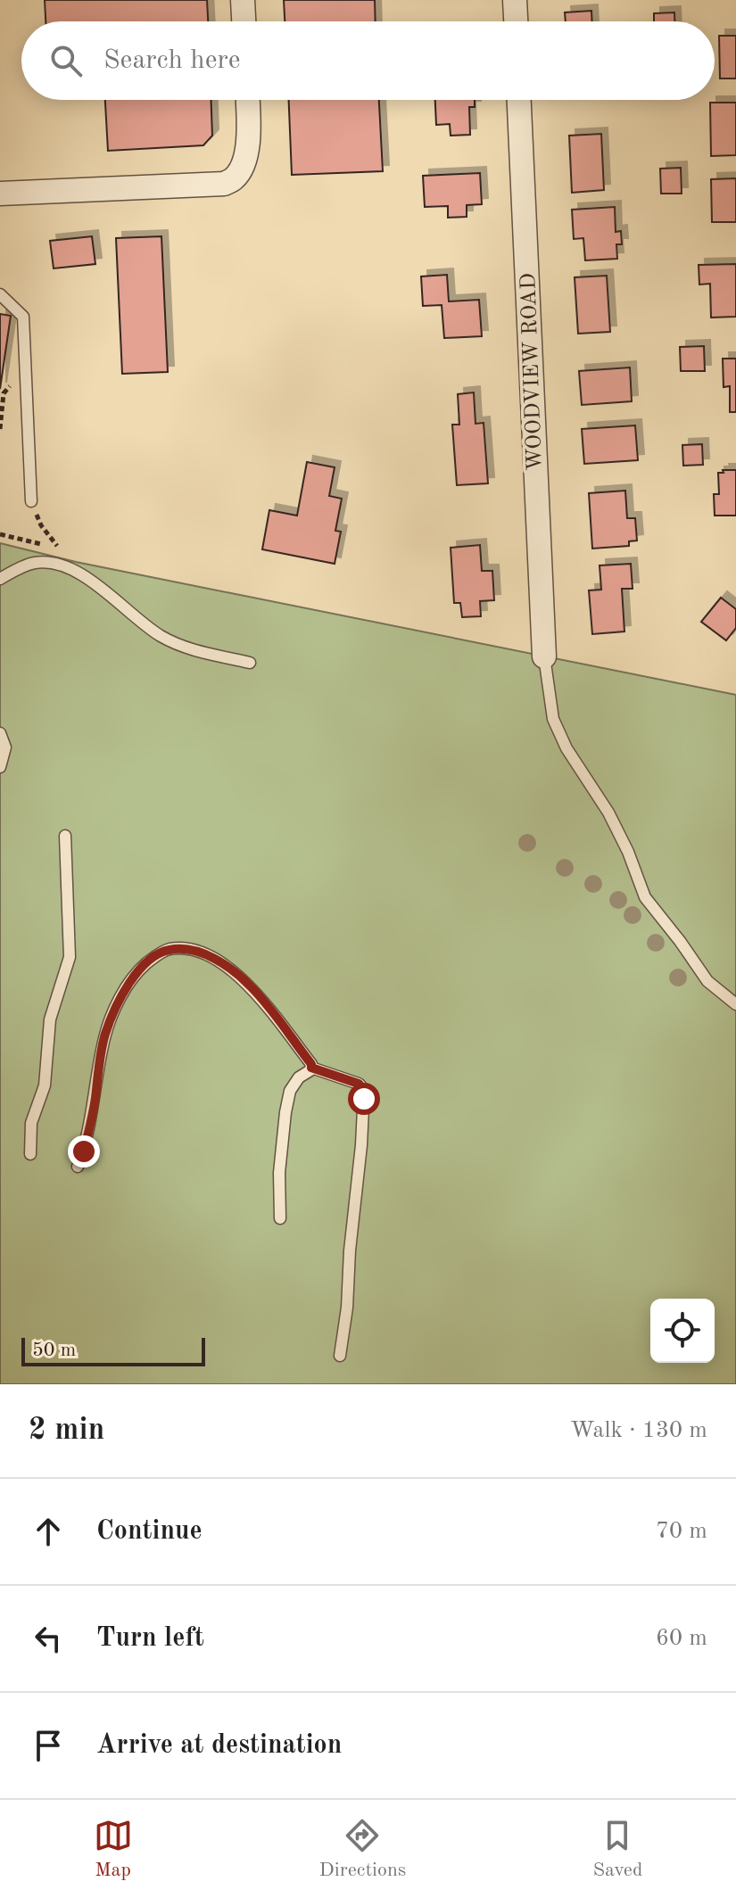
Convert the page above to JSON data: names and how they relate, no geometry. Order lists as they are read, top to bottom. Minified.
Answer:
{"streets":{"street":["WOODVIEW ROAD"]},"scale_bar":"50 m","page":{"search":"Search here","scale":"50 m","heading":["2 min","Walk · 130 m"],"list":[["Continue","70 m"],["Turn left","60 m"],"Arrive at destination"],"nav":["Map","Directions","Saved"]}}
